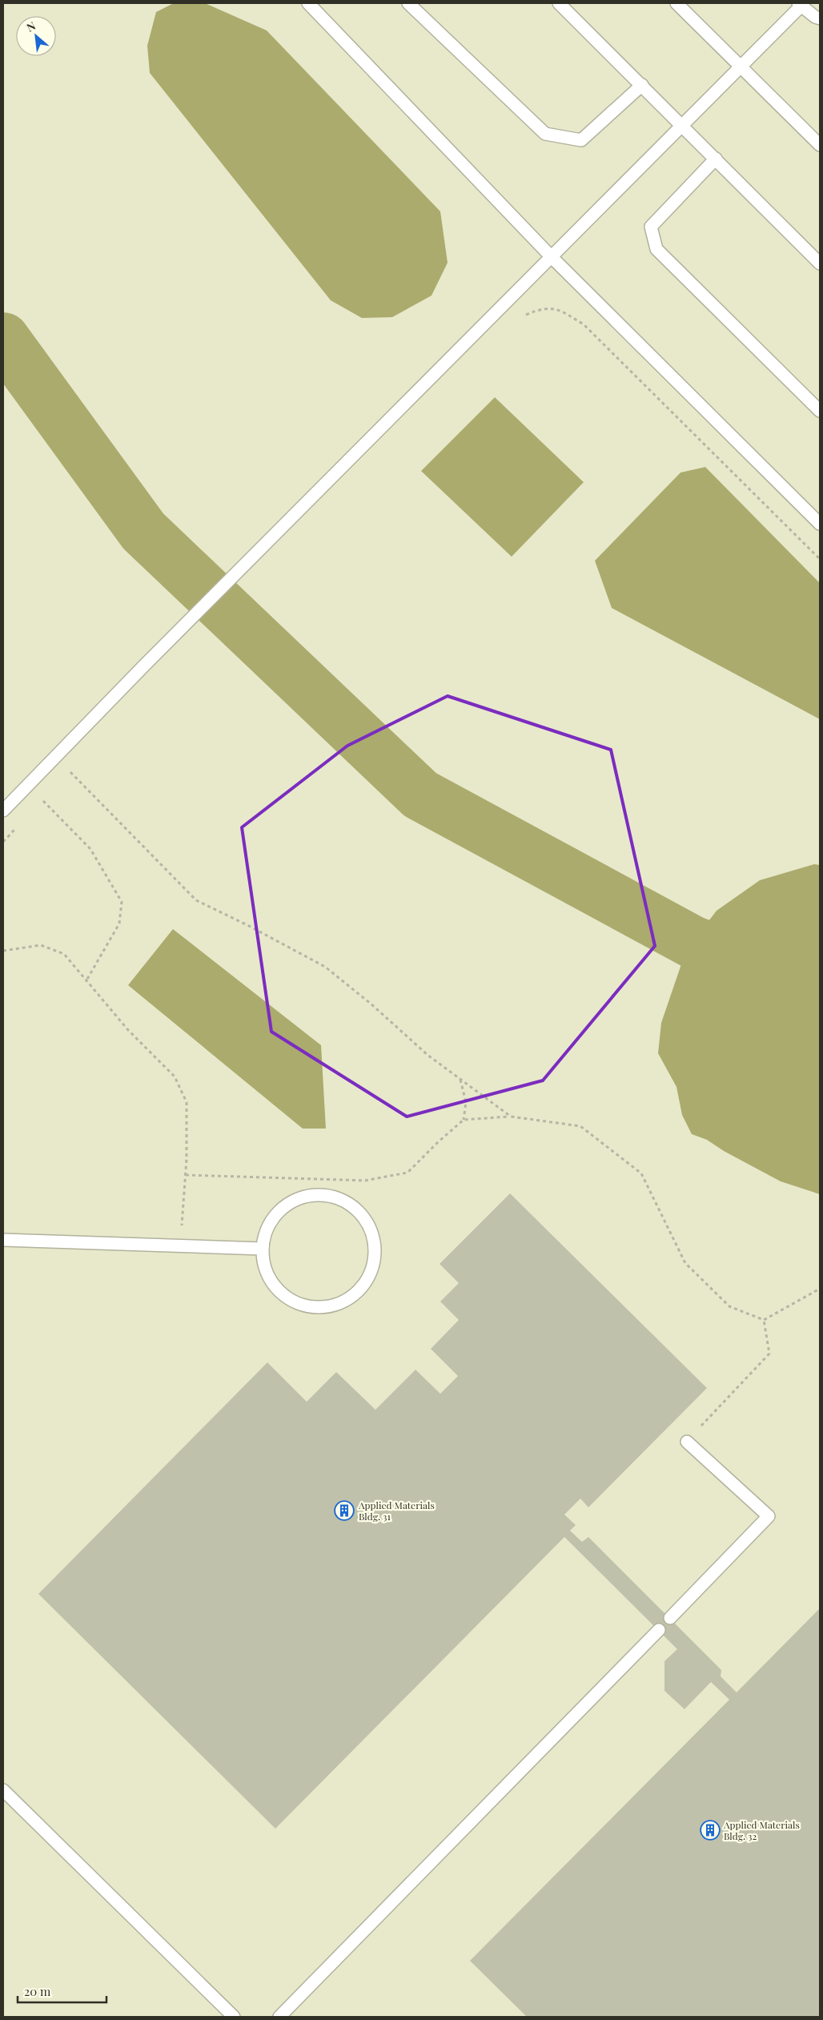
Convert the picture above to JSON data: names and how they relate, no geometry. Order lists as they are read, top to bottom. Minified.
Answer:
{"places":{"building":["Applied Materials Bldg. 31","Applied Materials Bldg. 32"]},"scale_bar":"20 m","north":"top left"}
